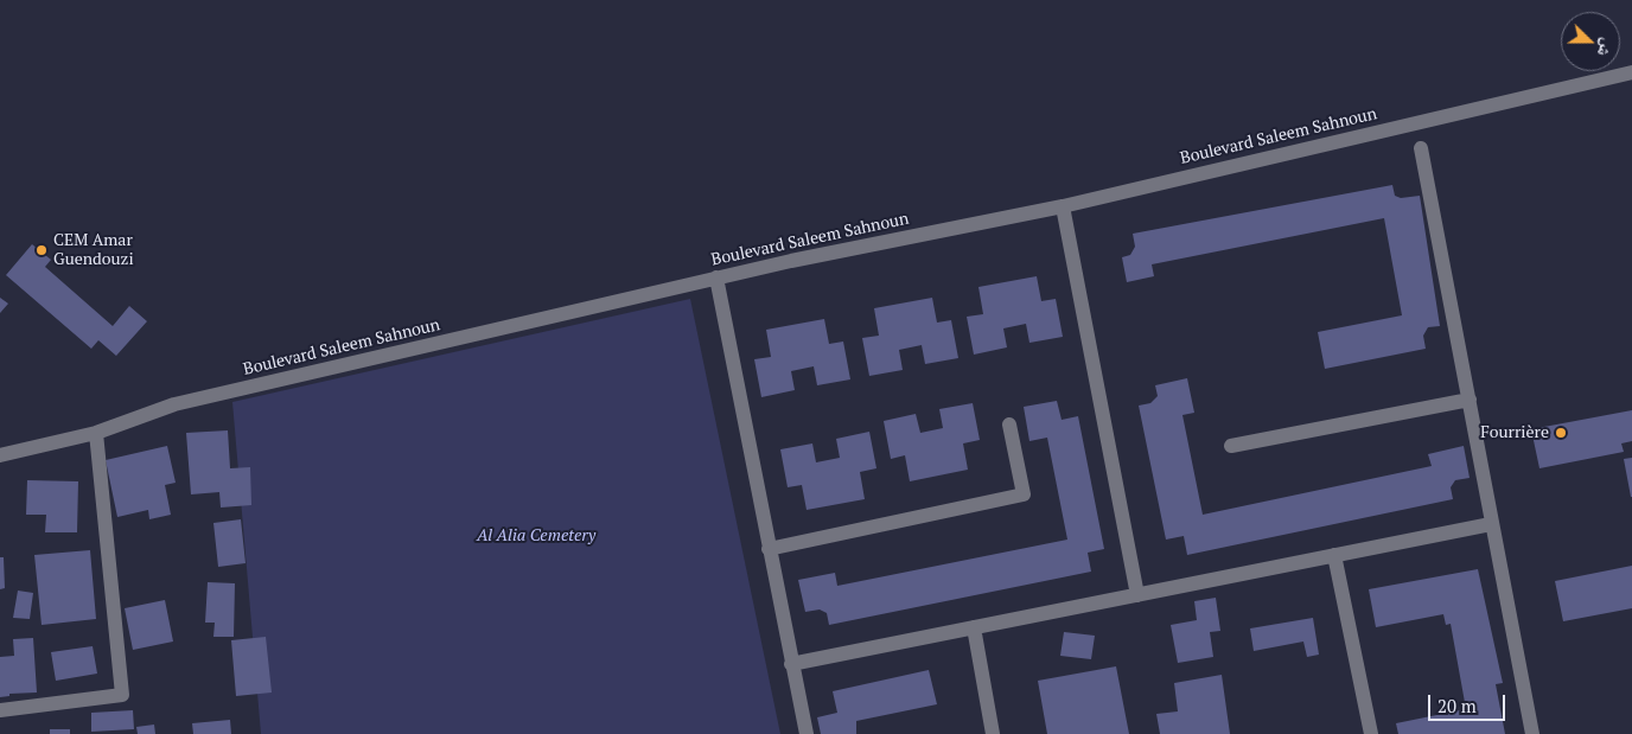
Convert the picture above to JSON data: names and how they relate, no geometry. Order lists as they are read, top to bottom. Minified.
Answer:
{"streets":{"street":["Boulevard Saleem Sahnoun"]},"parks":["Al Alia Cemetery"],"places":["CEM Amar Guendouzi","Fourrière"],"scale_bar":"20 m","north":"right"}
